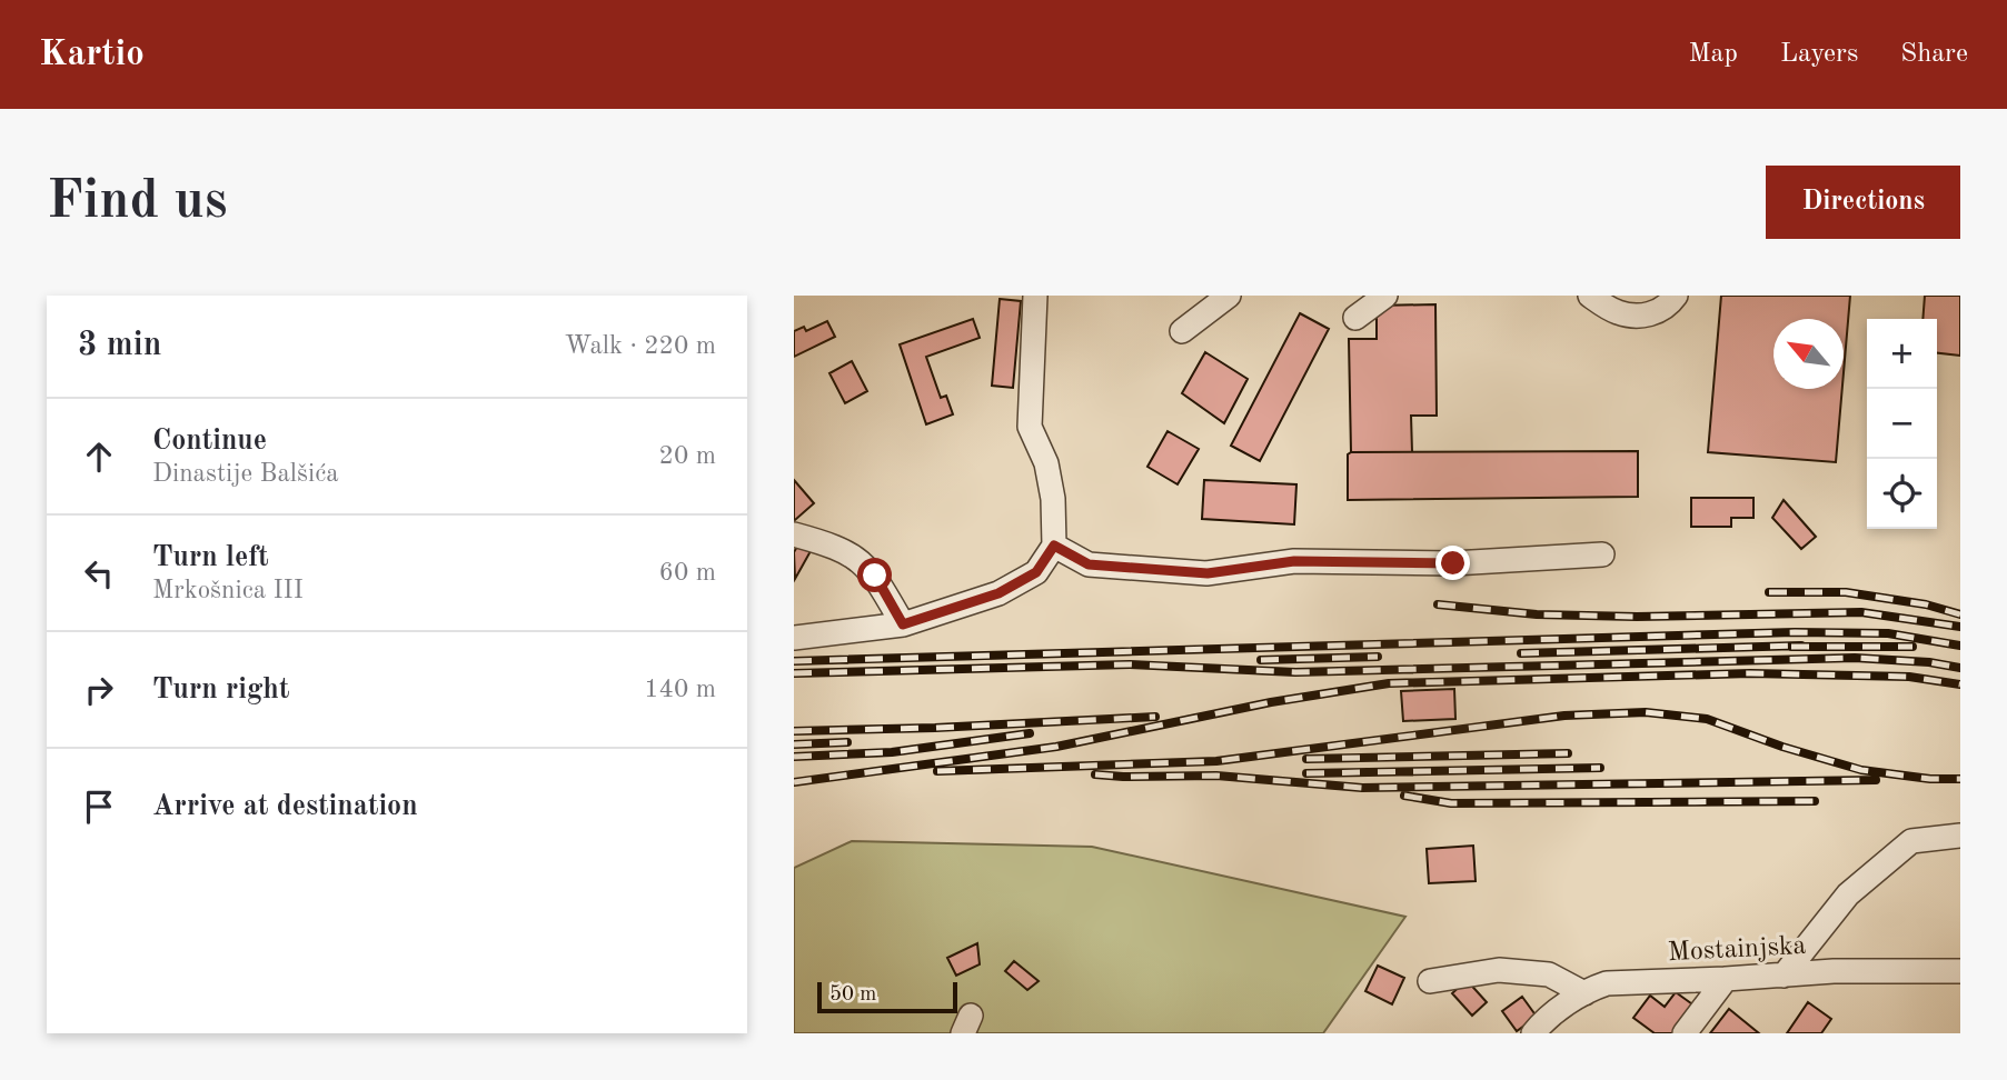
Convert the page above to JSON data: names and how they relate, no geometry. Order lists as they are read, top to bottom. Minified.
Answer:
{"streets":{"street":["Mostainjska"]},"scale_bar":"50 m","north":"top left","page":{"header":"Kartio","nav":["Map","Layers","Share"],"buttons":"Directions","title":"Find us","heading":["3 min","Walk · 220 m"],"map_buttons":["+","−"],"list":[["Continue","Dinastije Balšića","20 m"],["Turn left","Mrkošnica III","60 m"],["Turn right","140 m"],"Arrive at destination"],"scale":"50 m"}}
